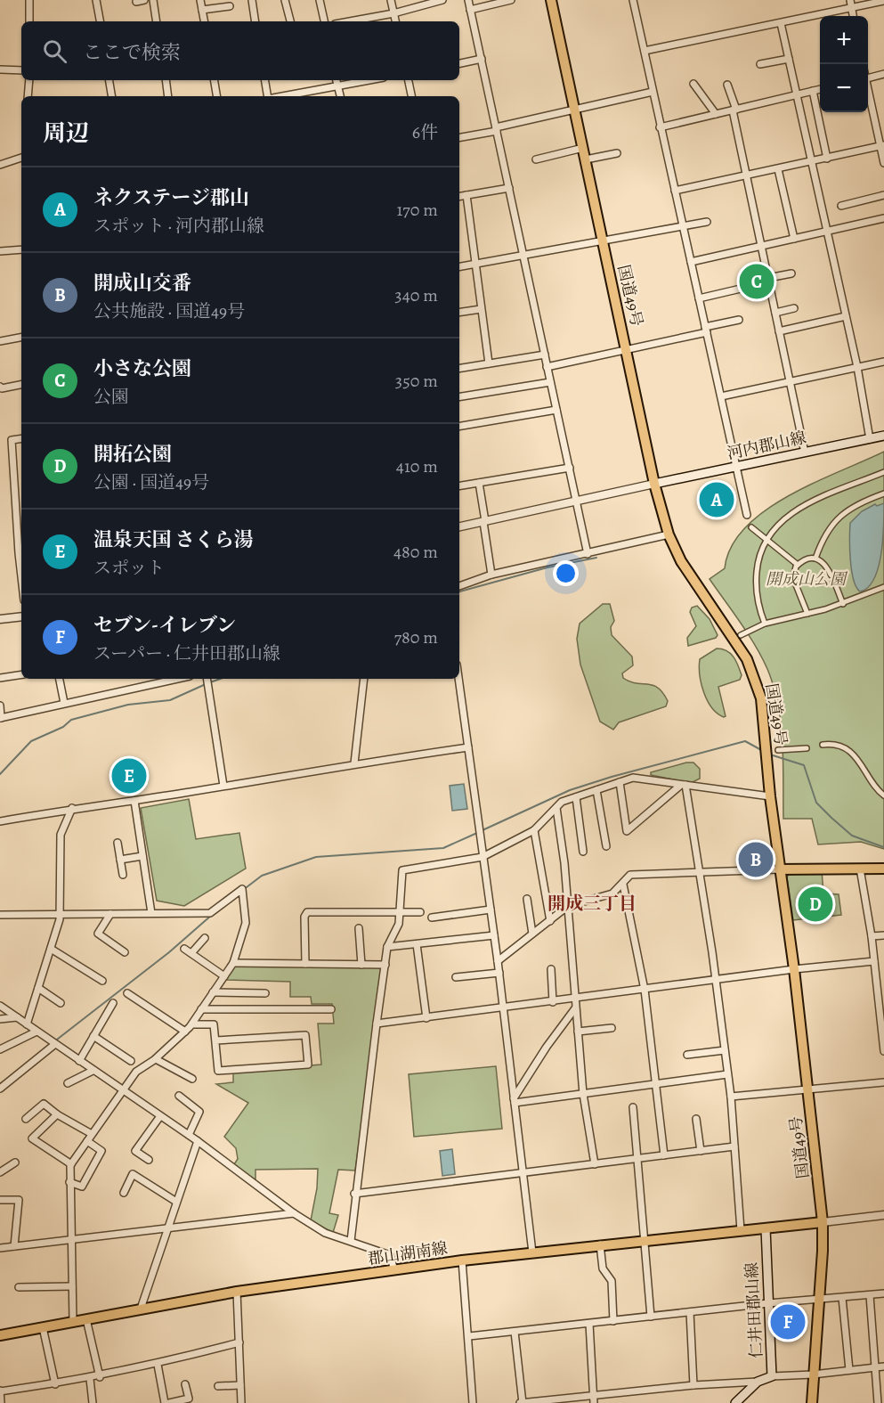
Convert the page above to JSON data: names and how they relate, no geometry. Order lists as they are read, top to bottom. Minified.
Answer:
{"streets":{"main road":["国道49号","河内郡山線","郡山湖南線","仁井田郡山線"]},"crossings":[["国道49号","河内郡山線"],["国道49号","郡山湖南線"],["郡山湖南線","仁井田郡山線"]],"districts":["開成三丁目"],"parks":["開成山公園"],"page":{"map_buttons":["+","−"],"search":"ここで検索","heading":["周辺","6件"],"list":[{"mark":"A","name":"ネクステージ郡山","note":"スポット · 河内郡山線","value":"170 m"},{"mark":"B","name":"開成山交番","note":"公共施設 · 国道49号","value":"340 m"},{"mark":"C","name":"小さな公園","note":"公園","value":"350 m"},{"mark":"D","name":"開拓公園","note":"公園 · 国道49号","value":"410 m"},{"mark":"E","name":"温泉天国 さくら湯","note":"スポット","value":"480 m"},{"mark":"F","name":"セブン-イレブン","note":"スーパー · 仁井田郡山線","value":"780 m"}],"pins":["C","A","E","B","D","F"]}}
